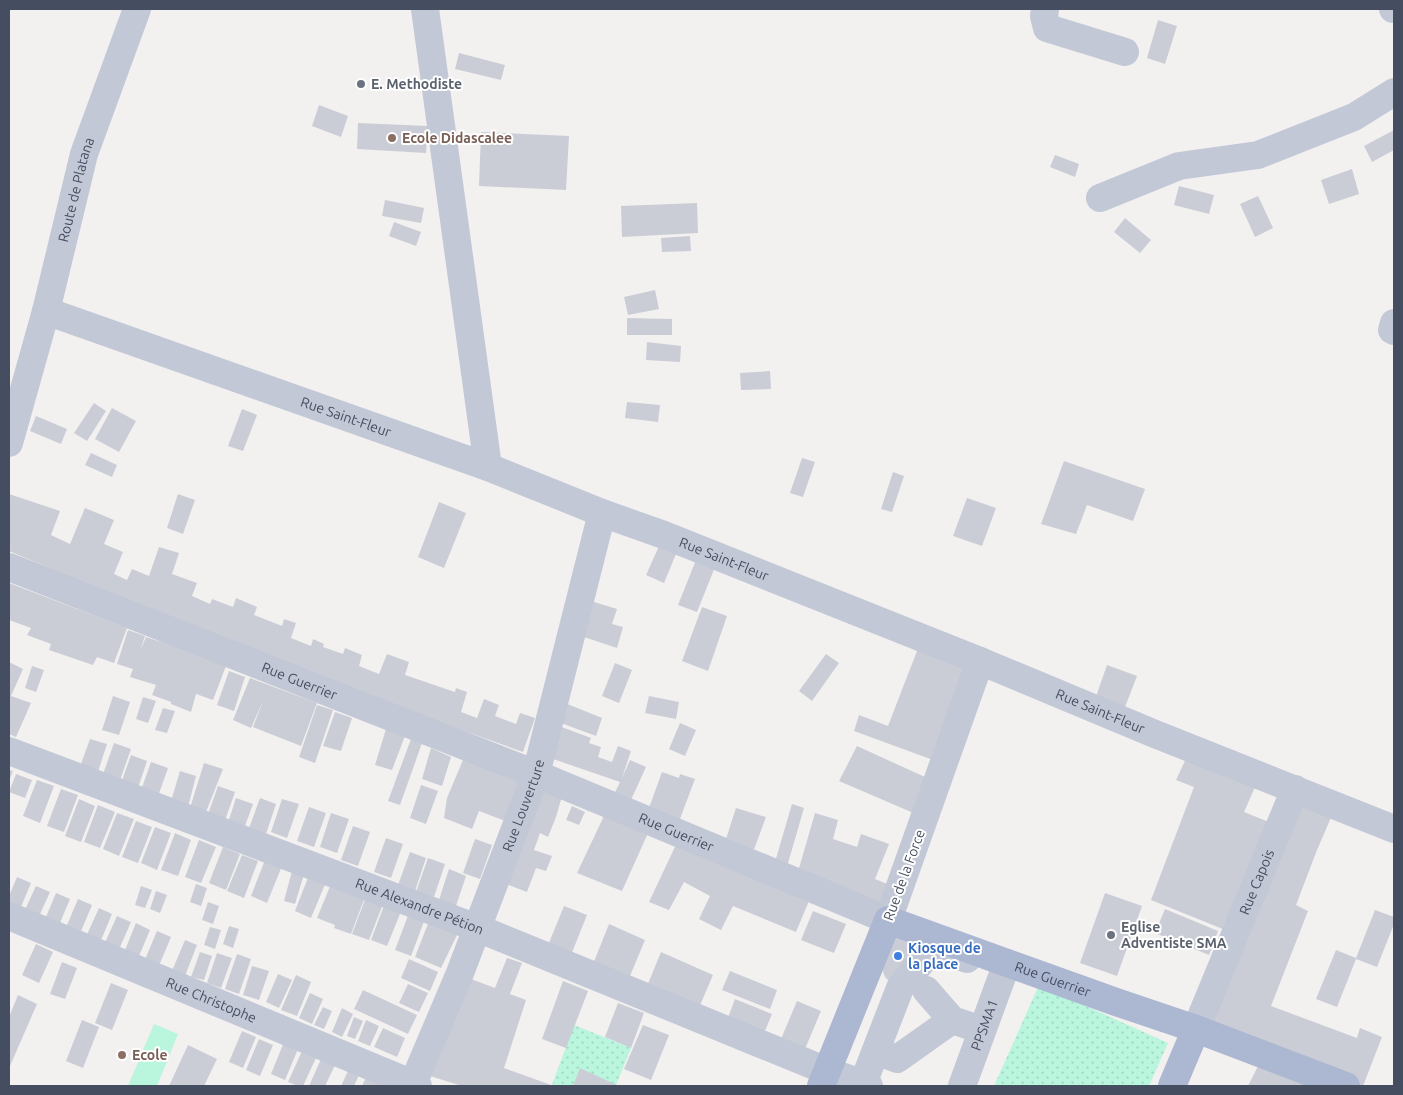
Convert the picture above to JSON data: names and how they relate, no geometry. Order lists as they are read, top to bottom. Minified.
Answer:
{"streets":{"main road":["Rue Guerrier","Rue de la Force","Rue Capois"],"street":["Route de Platana","Rue Saint-Fleur","Rue Louverture","Rue Alexandre Pétion","Rue Christophe","PPSMA1"]},"crossings":[["Route de Platana","Rue Saint-Fleur"],["Rue Saint-Fleur","Rue Louverture"],["Rue Saint-Fleur","Rue de la Force"],["Rue Saint-Fleur","Rue Capois"],["Rue Guerrier","Rue Louverture"],["Rue Guerrier","Rue de la Force"],["Rue Guerrier","Rue Capois"],["Rue Guerrier","PPSMA1"],["Rue Louverture","Rue Alexandre Pétion"],["Rue Louverture","Rue Christophe"],["Rue de la Force","Rue Alexandre Pétion"]],"places":["E. Methodiste","Ecole Didascalee","Eglise Adventiste SMA","Kiosque de la place","Ecole"]}
